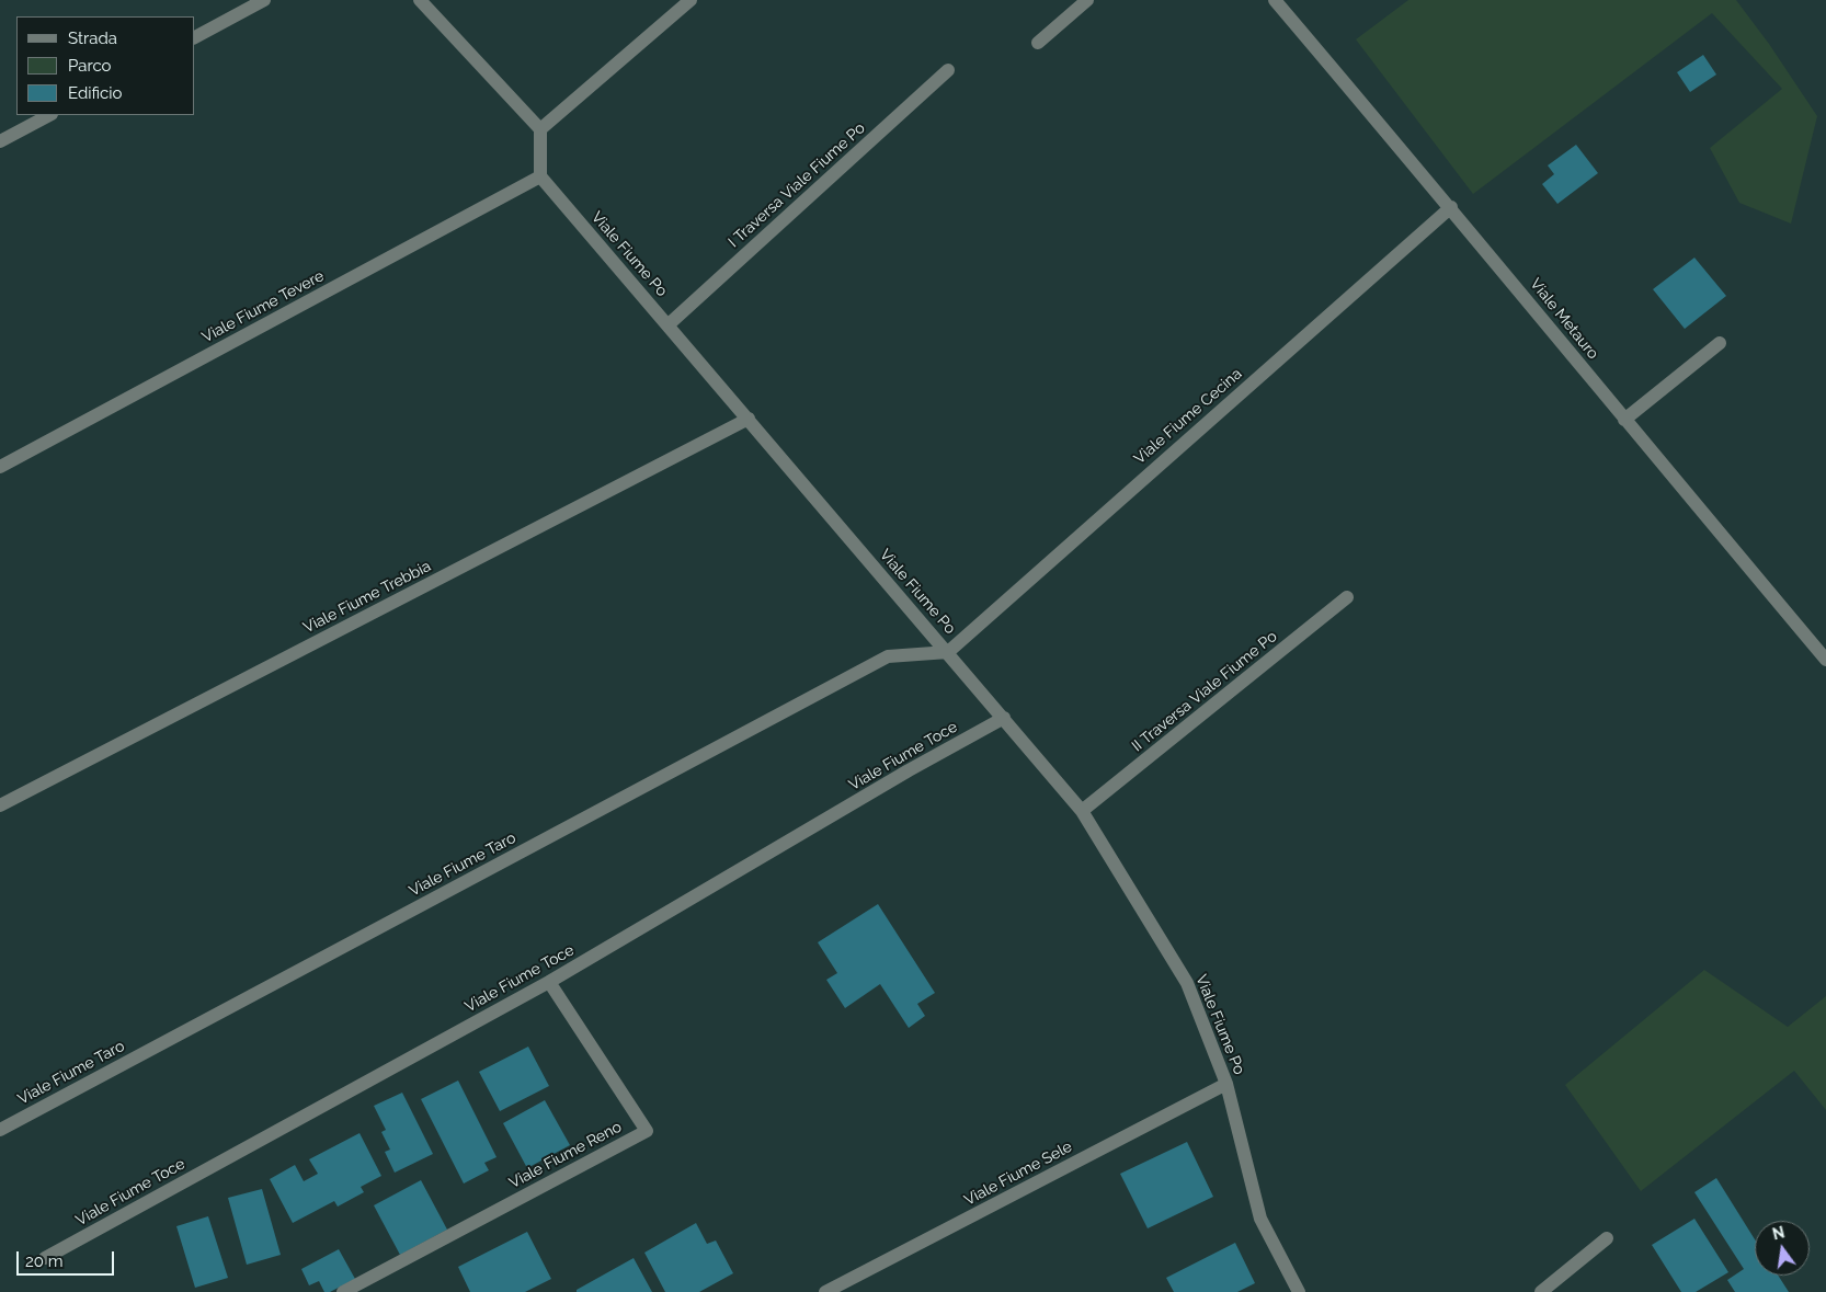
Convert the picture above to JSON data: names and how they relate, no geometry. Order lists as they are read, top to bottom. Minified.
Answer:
{"streets":{"street":["I Traversa Viale Fiume Po","Viale Fiume Po","Viale Fiume Tevere","Viale Metauro","Viale Fiume Cecina","Viale Fiume Trebbia","II Traversa Viale Fiume Po","Viale Fiume Toce","Viale Fiume Taro","Viale Fiume Reno","Viale Fiume Sele"]},"crossings":[["I Traversa Viale Fiume Po","Viale Fiume Po"],["Viale Fiume Po","Viale Fiume Tevere"],["Viale Fiume Po","Viale Fiume Cecina"],["Viale Fiume Po","Viale Fiume Trebbia"],["Viale Fiume Po","II Traversa Viale Fiume Po"],["Viale Fiume Po","Viale Fiume Toce"],["Viale Fiume Po","Viale Fiume Taro"],["Viale Fiume Po","Viale Fiume Sele"],["Viale Metauro","Viale Fiume Cecina"],["Viale Fiume Cecina","Viale Fiume Taro"],["Viale Fiume Toce","Viale Fiume Reno"]],"legend":["Strada","Parco","Edificio"],"scale_bar":"20 m","north":"top"}
